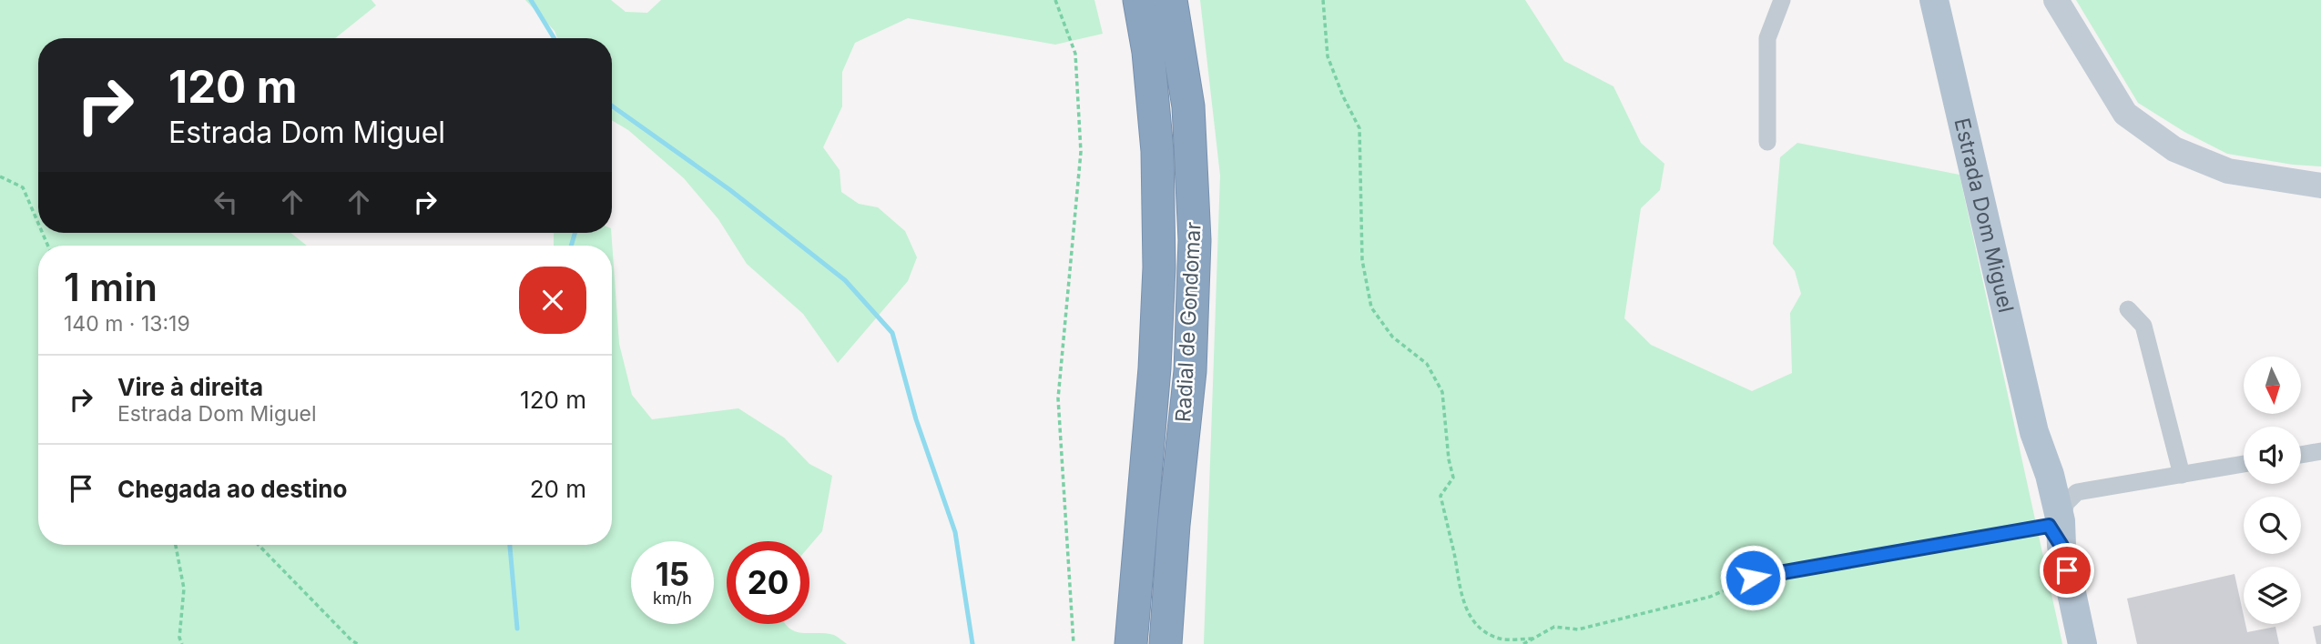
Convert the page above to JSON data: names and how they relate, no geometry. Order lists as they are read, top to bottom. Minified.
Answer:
{"streets":{"highway":["Radial de Gondomar"],"main road":["Estrada Dom Miguel"]},"north":"bottom","page":{"turn":["120 m","Estrada Dom Miguel"],"heading":["1 min","140 m · 13:19"],"list":[{"name":"Vire à direita","note":"Estrada Dom Miguel","value":"120 m"},{"name":"Chegada ao destino","value":"20 m"}],"speed":"15 km/h","limit":"20"}}
